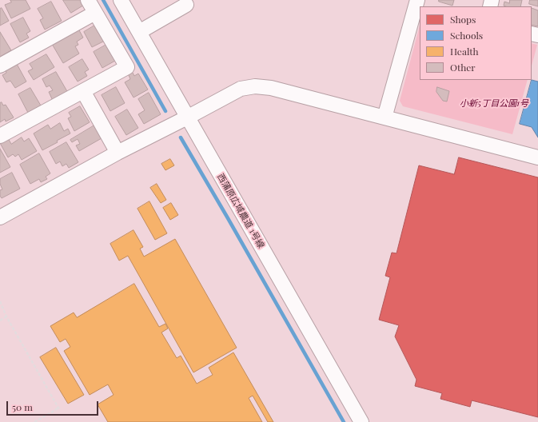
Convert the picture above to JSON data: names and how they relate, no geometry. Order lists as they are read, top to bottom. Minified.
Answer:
{"streets":{"street":["西蒲原広域農道 1号線"]},"parks":["小新5丁目公園1号"],"legend":["Shops","Schools","Health","Other"],"scale_bar":"50 m"}
